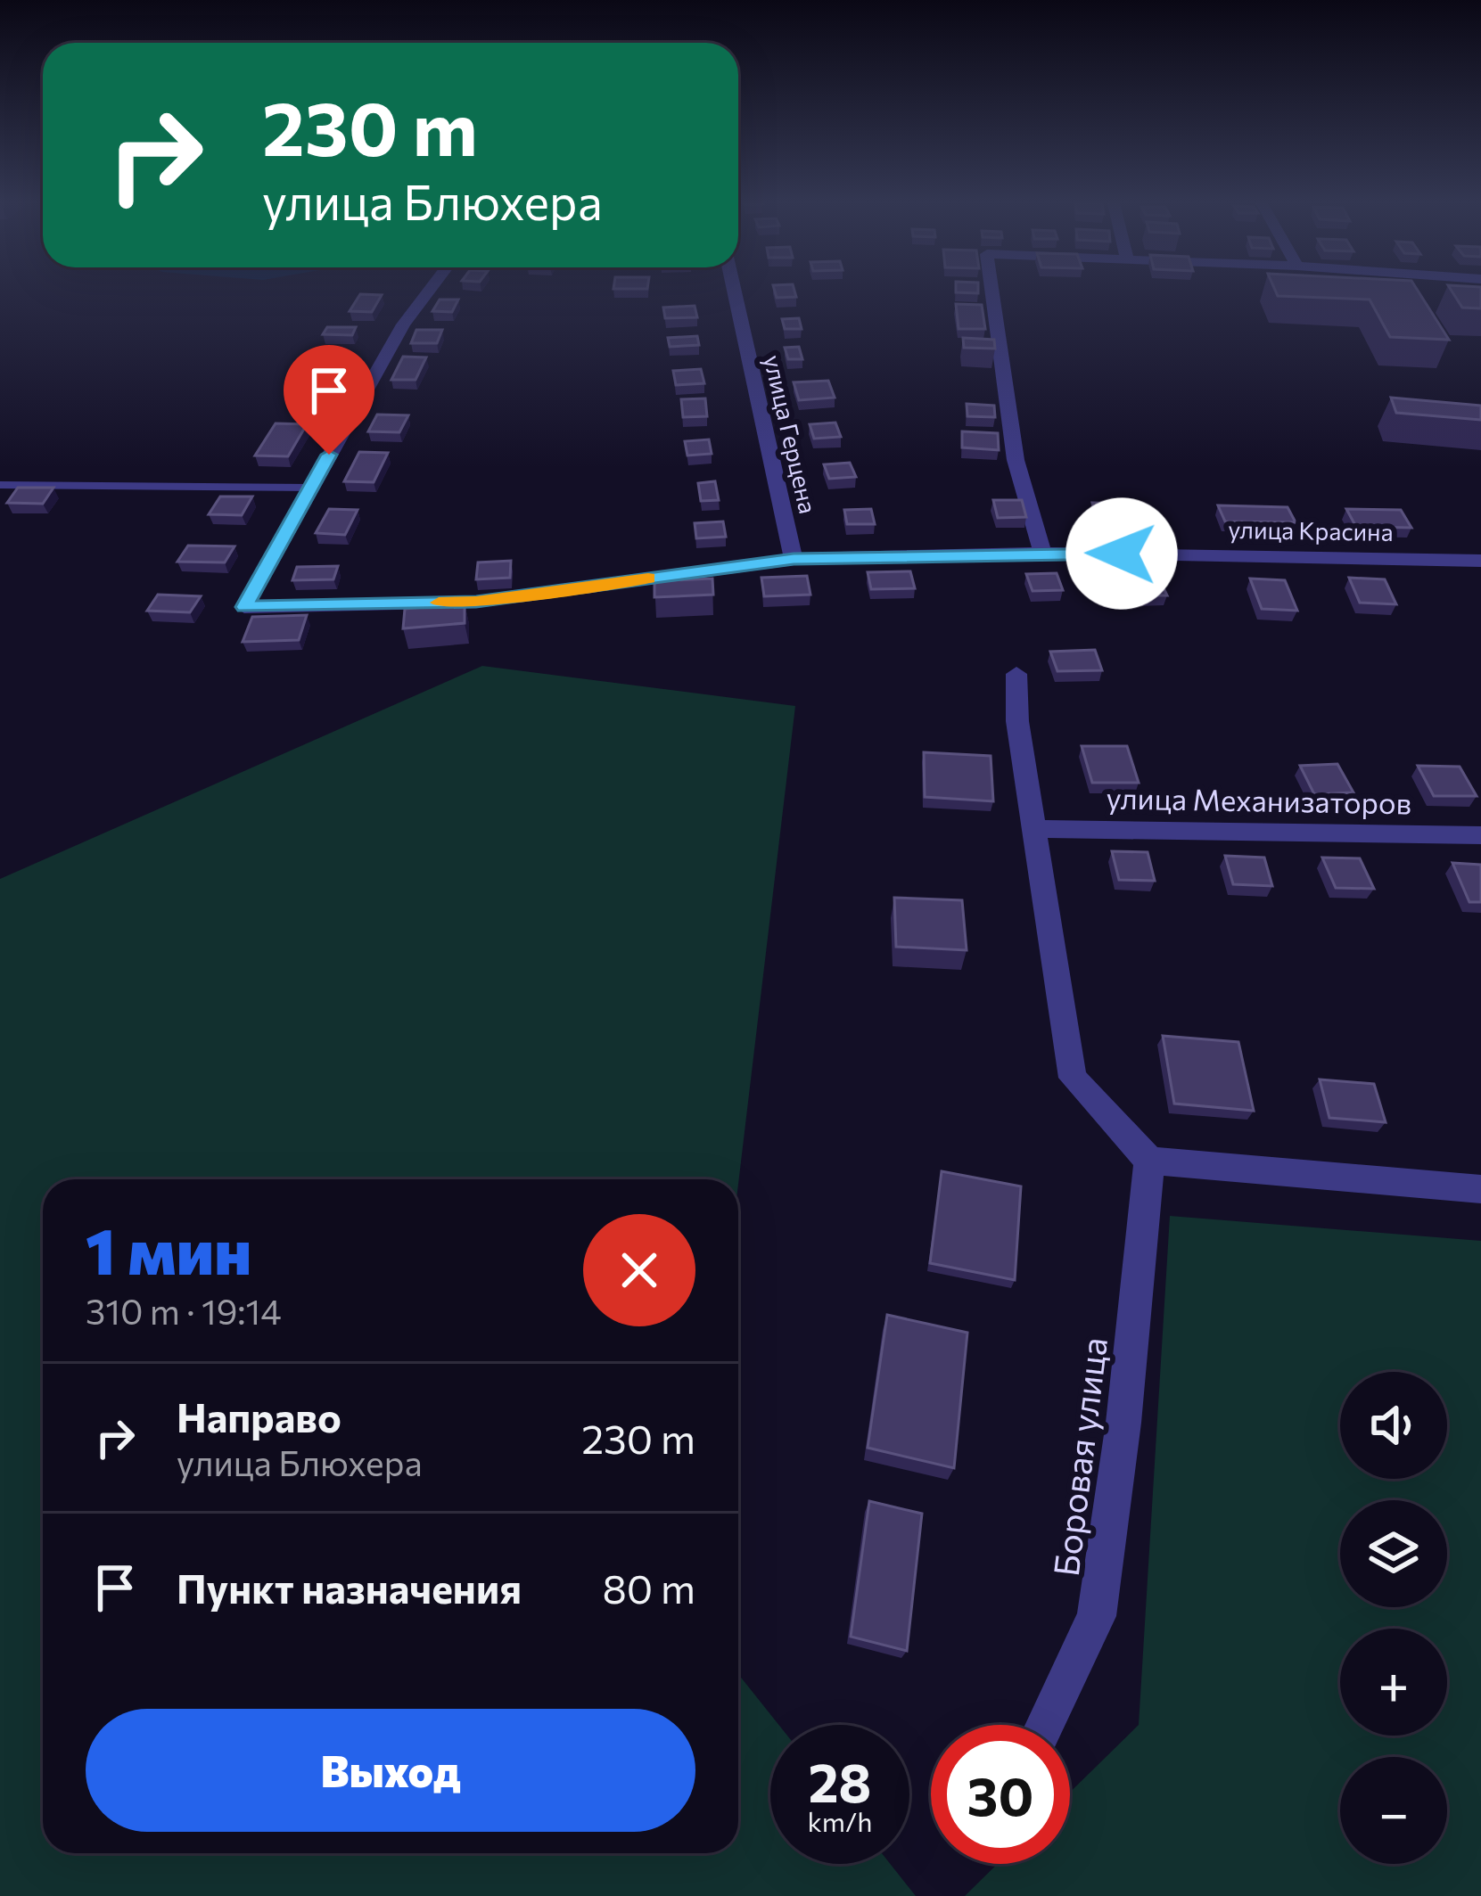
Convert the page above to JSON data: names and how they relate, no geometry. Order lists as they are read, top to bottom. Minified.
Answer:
{"streets":{"street":["улица Герцена","улица Красина","улица Механизаторов","Боровая улица"]},"crossings":[["улица Герцена","улица Красина"]],"page":{"turn":["230 m","улица Блюхера"],"heading":["1 мин","310 m · 19:14"],"list":[{"name":"Направо","note":"улица Блюхера","value":"230 m"},{"name":"Пункт назначения","value":"80 m"}],"map_buttons":["+","−"],"buttons":"Выход","speed":"28 km/h","limit":"30"}}
